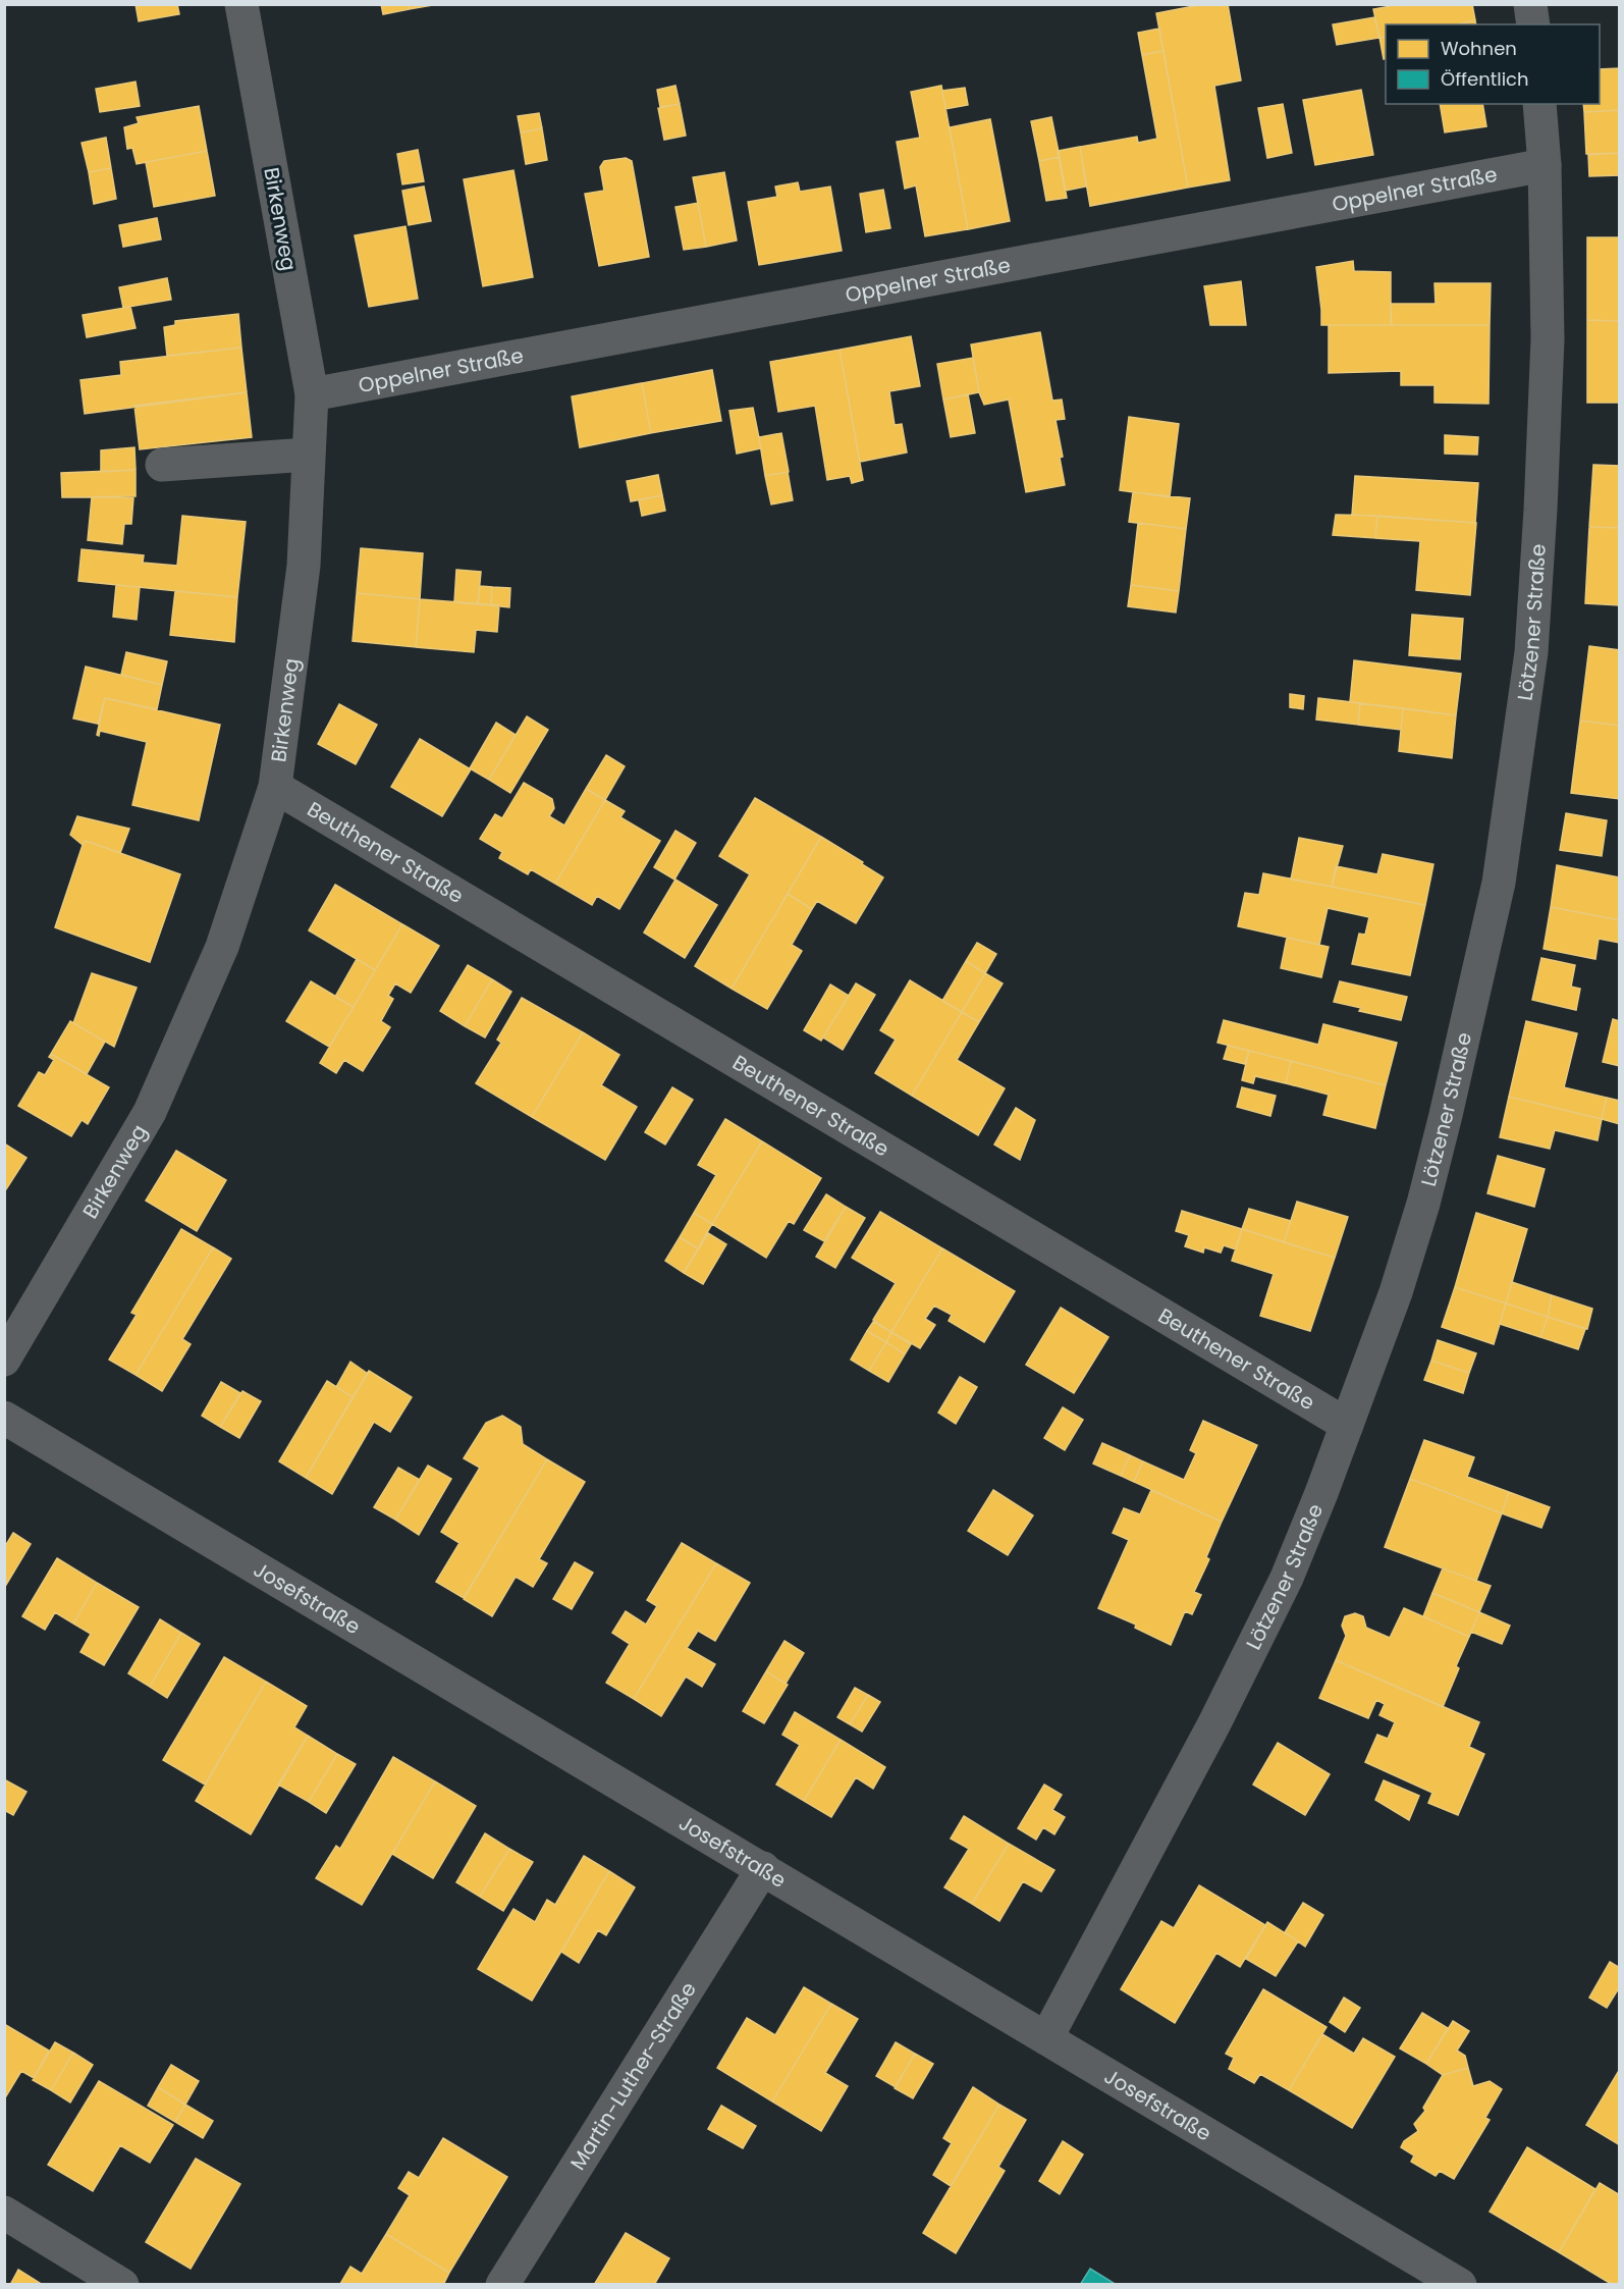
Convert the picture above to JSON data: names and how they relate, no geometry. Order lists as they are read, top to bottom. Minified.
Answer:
{"streets":{"street":["Oppelner Straße","Birkenweg","Lötzener Straße","Beuthener Straße","Josefstraße","Martin-Luther-Straße"]},"crossings":[["Oppelner Straße","Birkenweg"],["Oppelner Straße","Lötzener Straße"],["Birkenweg","Beuthener Straße"],["Lötzener Straße","Beuthener Straße"],["Lötzener Straße","Josefstraße"],["Josefstraße","Martin-Luther-Straße"]],"legend":["Wohnen","Öffentlich"]}
